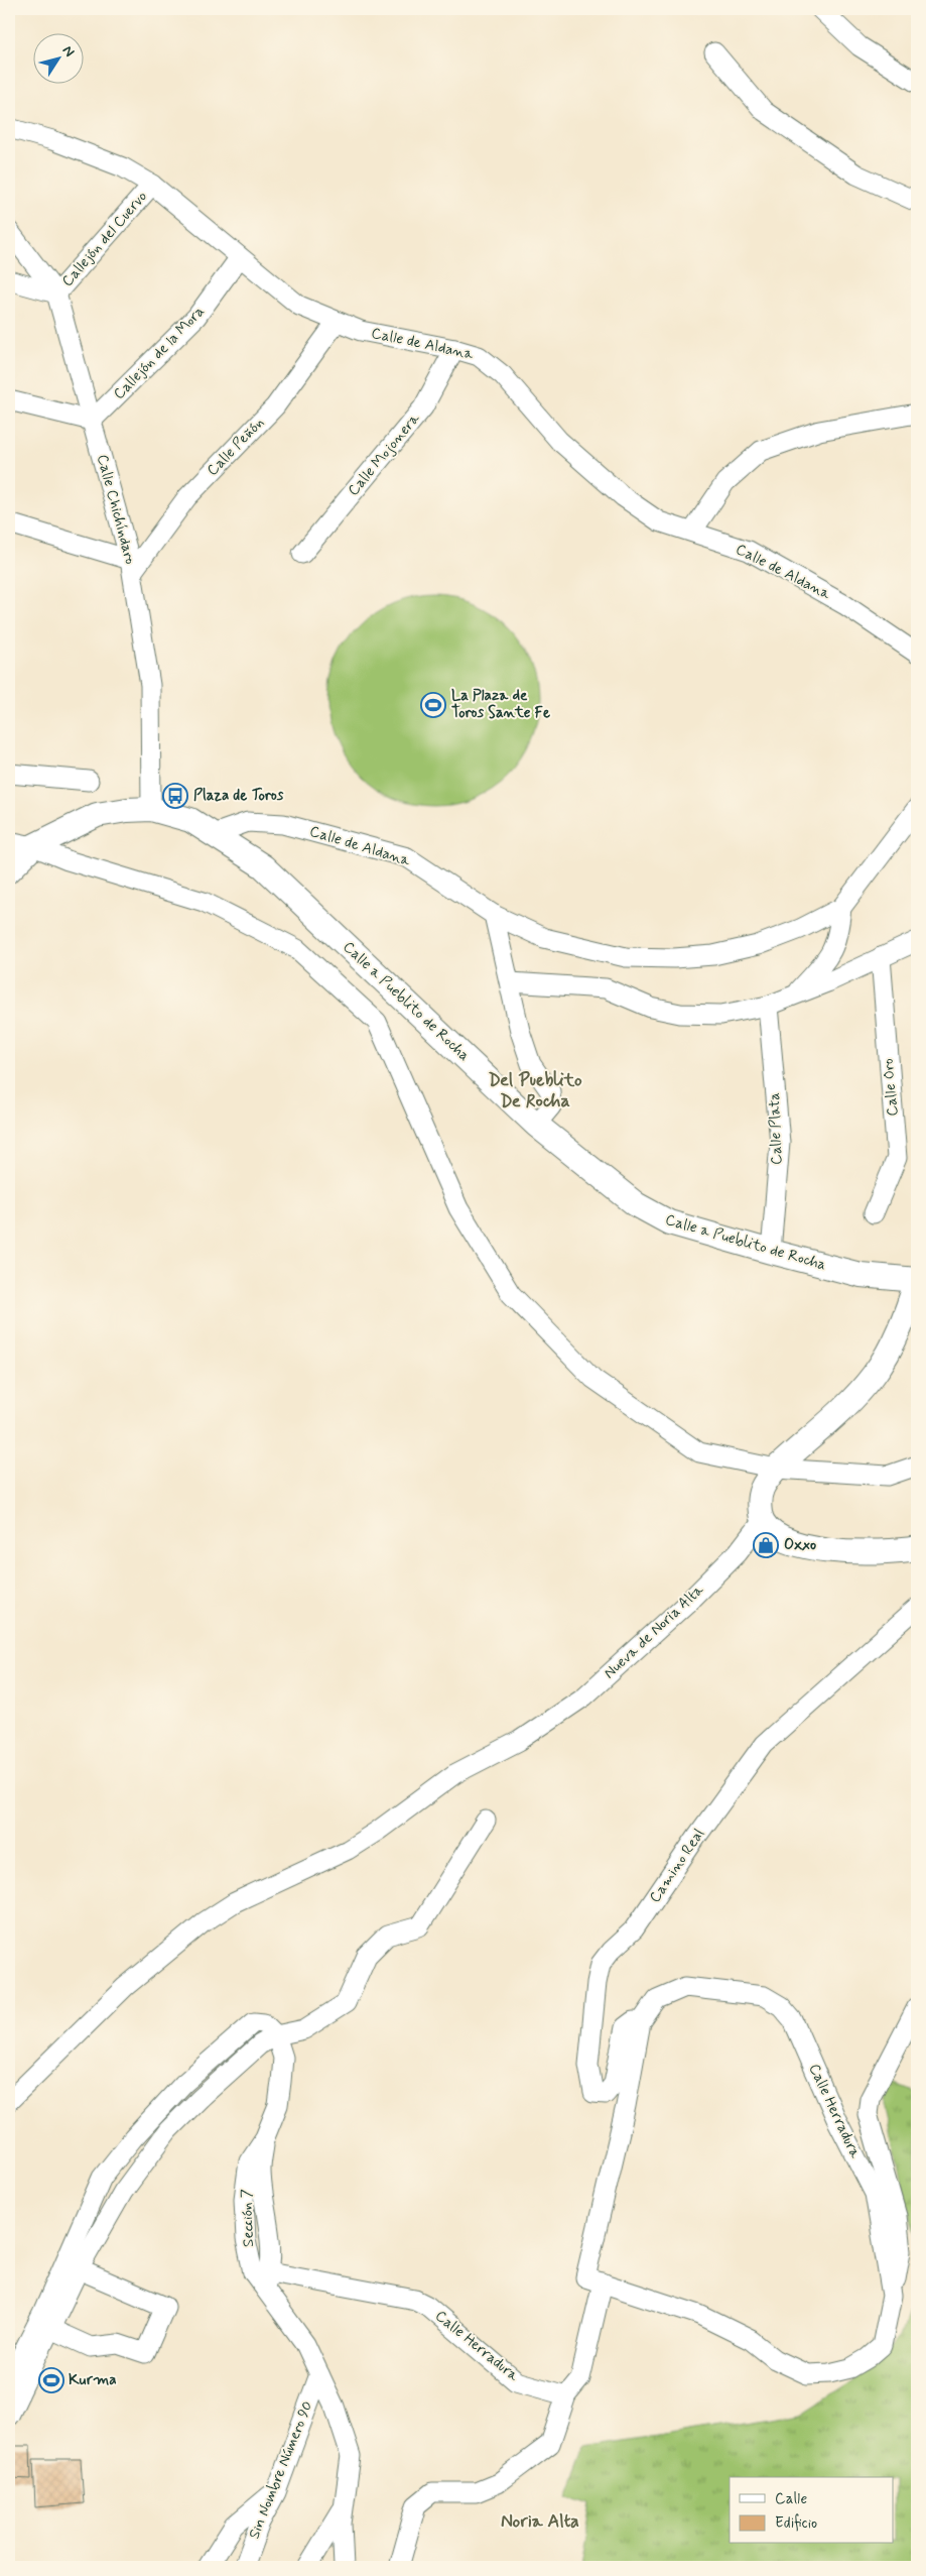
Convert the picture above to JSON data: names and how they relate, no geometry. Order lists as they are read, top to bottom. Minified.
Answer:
{"streets":{"street":["Callejón del Cuervo","Calle de Aldana","Callejón de la Mora","Calle Peñón","Calle Mojonera","Calle Chichíndaro","Calle a Pueblito de Rocha","Calle Oro","Calle Plata","Nueva de Noria Alta","Camino Real","Calle Herradura","Sección 7","Sin Nombre Número 90"]},"crossings":[["Callejón del Cuervo","Calle de Aldana"],["Callejón del Cuervo","Calle Chichíndaro"],["Calle de Aldana","Callejón de la Mora"],["Calle de Aldana","Calle Peñón"],["Calle de Aldana","Calle Mojonera"],["Calle de Aldana","Calle a Pueblito de Rocha"],["Callejón de la Mora","Calle Chichíndaro"],["Calle Peñón","Calle Chichíndaro"],["Calle Chichíndaro","Calle a Pueblito de Rocha"],["Calle a Pueblito de Rocha","Calle Plata"],["Camino Real","Calle Herradura"],["Calle Herradura","Sección 7"]],"districts":["Del Pueblito De Rocha","Noria Alta"],"places":{"sports":["La Plaza de Toros Sante Fe","Kurma"],"bus stop":["Plaza de Toros"],"shop":["Oxxo"]},"legend":["Calle","Edificio"],"north":"top right"}
